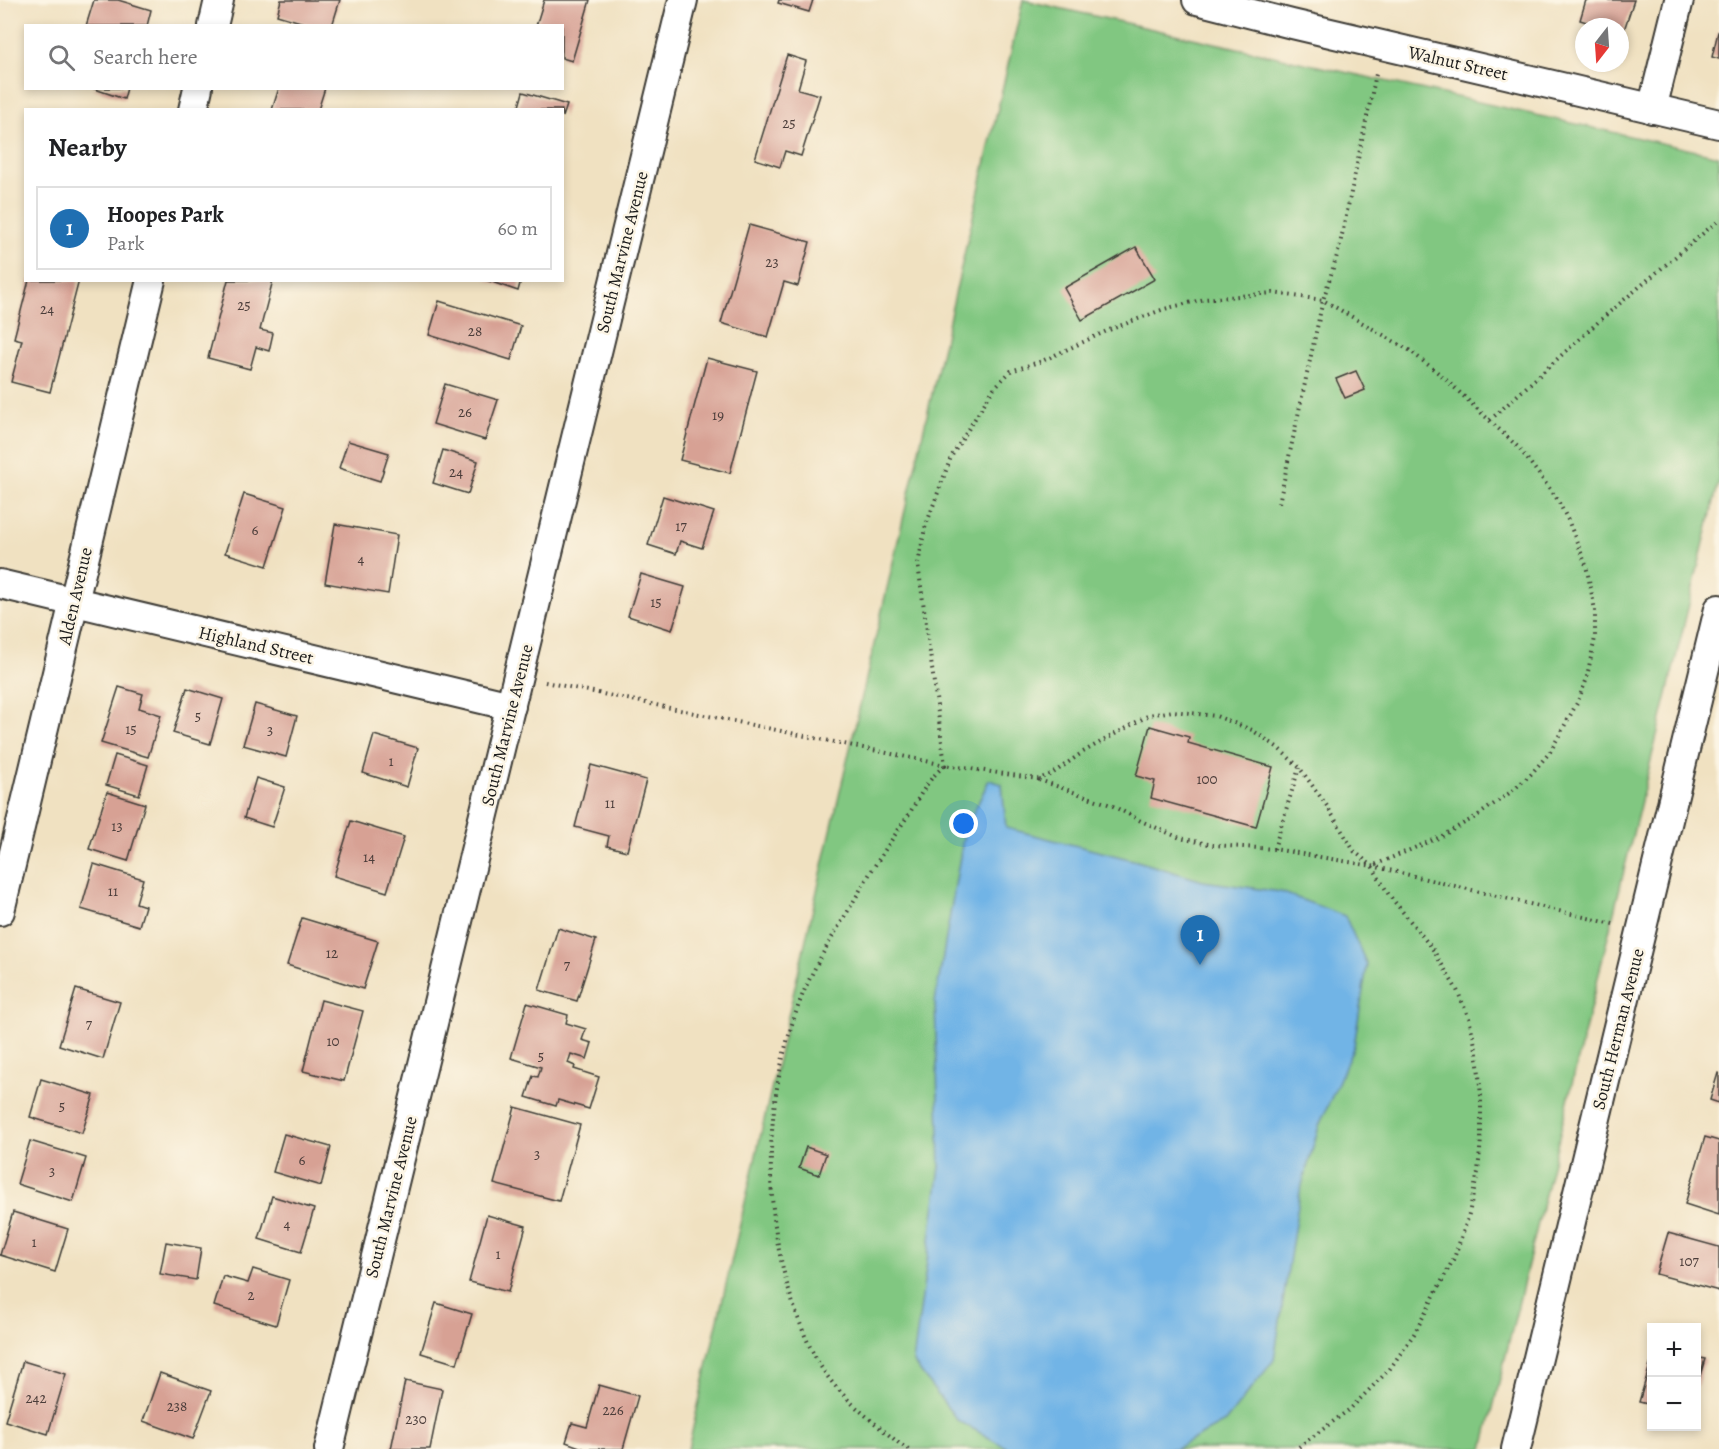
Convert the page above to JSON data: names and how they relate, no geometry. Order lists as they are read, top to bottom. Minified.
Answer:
{"streets":{"street":["Walnut Street","South Marvine Avenue","Alden Avenue","Highland Street","South Herman Avenue"]},"crossings":[["South Marvine Avenue","Highland Street"],["Alden Avenue","Highland Street"]],"house_numbers":["25","23","25","24","28","26","19","24","17","6","4","15","5","15","3","1","100","11","13","14","11","12","7","7","10","5","5","3","6","3","4","1","1","107","2","242","238","226","230"],"north":"bottom","page":{"search":"Search here","heading":"Nearby","list":[{"mark":"1","name":"Hoopes Park","note":"Park","value":"60 m"}],"pins":"1","map_buttons":["+","−"]}}
